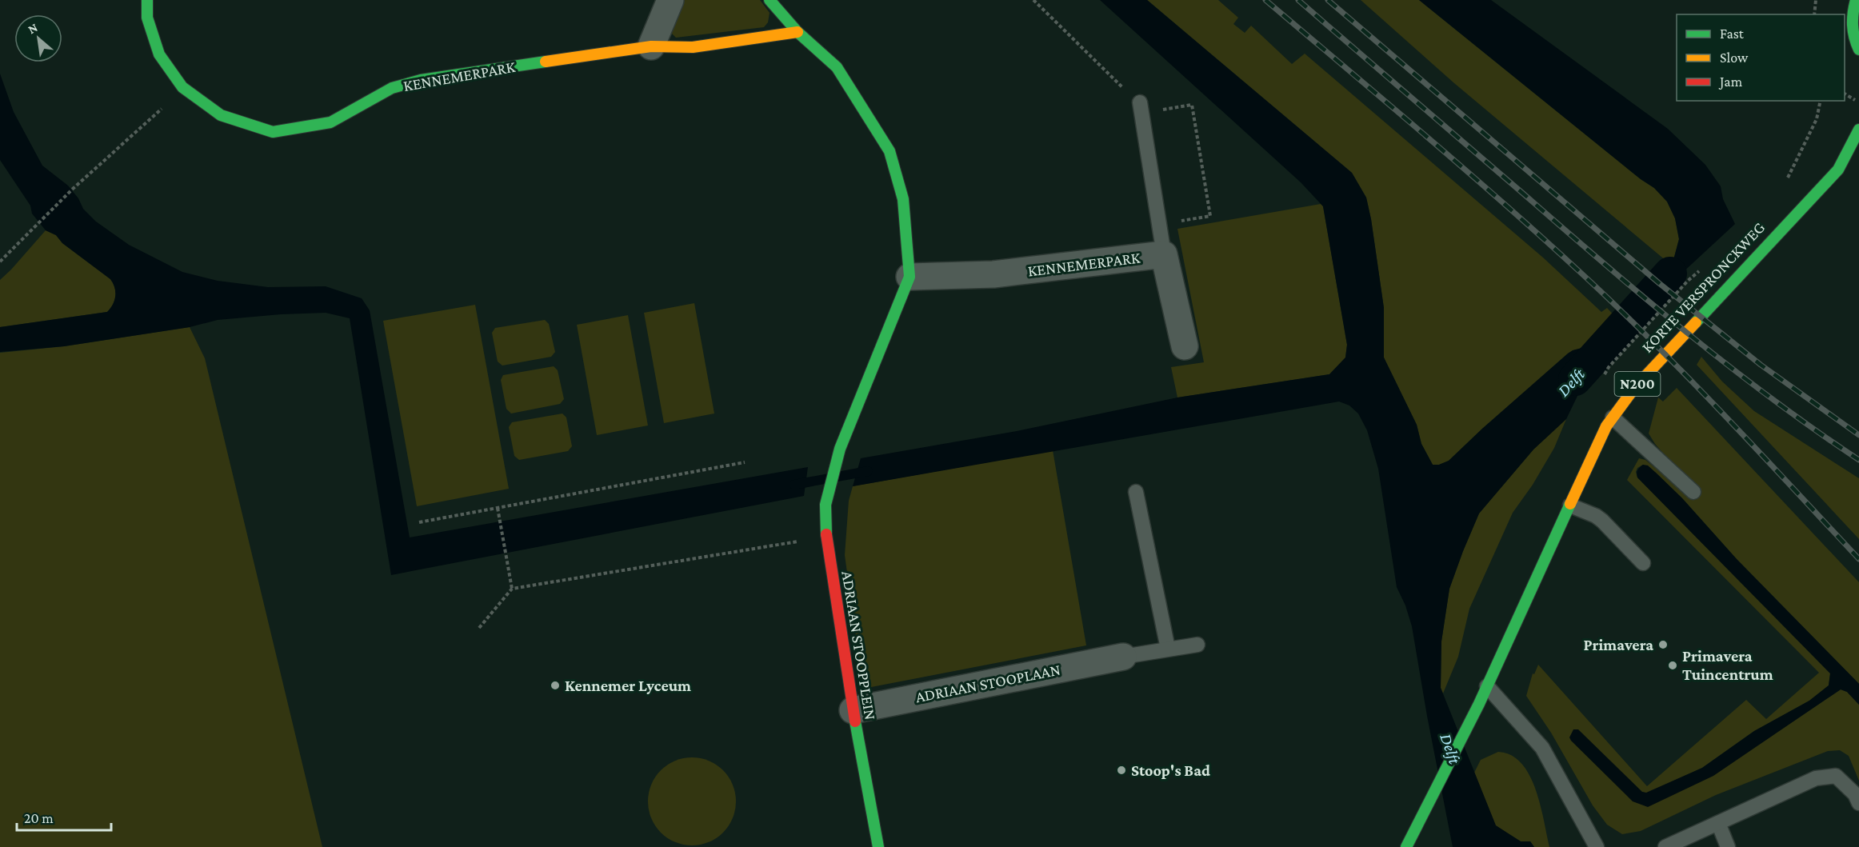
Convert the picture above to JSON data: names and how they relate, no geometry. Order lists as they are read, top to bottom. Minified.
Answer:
{"streets":{"street":["KENNEMERPARK","KORTE VERSPRONCKWEG","N200","ADRIAAN STOOPPLEIN","ADRIAAN STOOPLAAN"]},"crossings":[["KENNEMERPARK","ADRIAAN STOOPPLEIN"],["ADRIAAN STOOPPLEIN","ADRIAAN STOOPLAAN"]],"water":["Delft"],"places":["Primavera","Primavera Tuincentrum","Kennemer Lyceum","Stoop's Bad"],"legend":["Fast","Slow","Jam"],"scale_bar":"20 m","north":"top left"}
